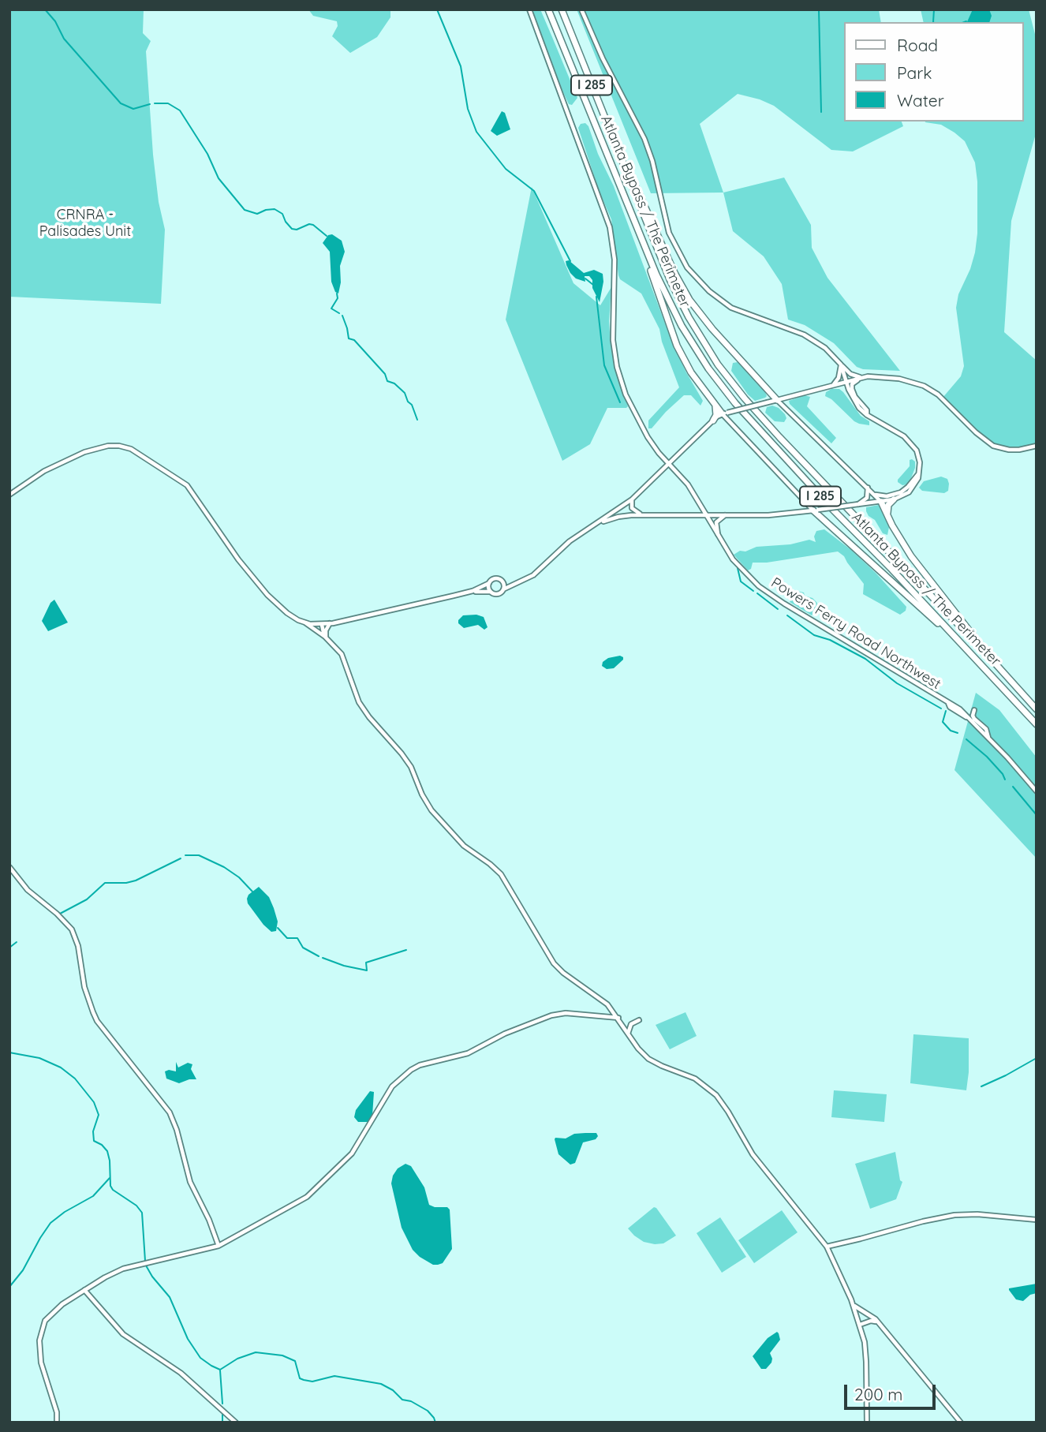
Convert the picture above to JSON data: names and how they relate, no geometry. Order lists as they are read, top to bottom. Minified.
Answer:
{"streets":{"highway":["I 285","Atlanta Bypass / The Perimeter"],"street":["Powers Ferry Road Northwest"]},"parks":["CRNRA - Palisades Unit"],"legend":["Road","Park","Water"],"scale_bar":"200 m"}
